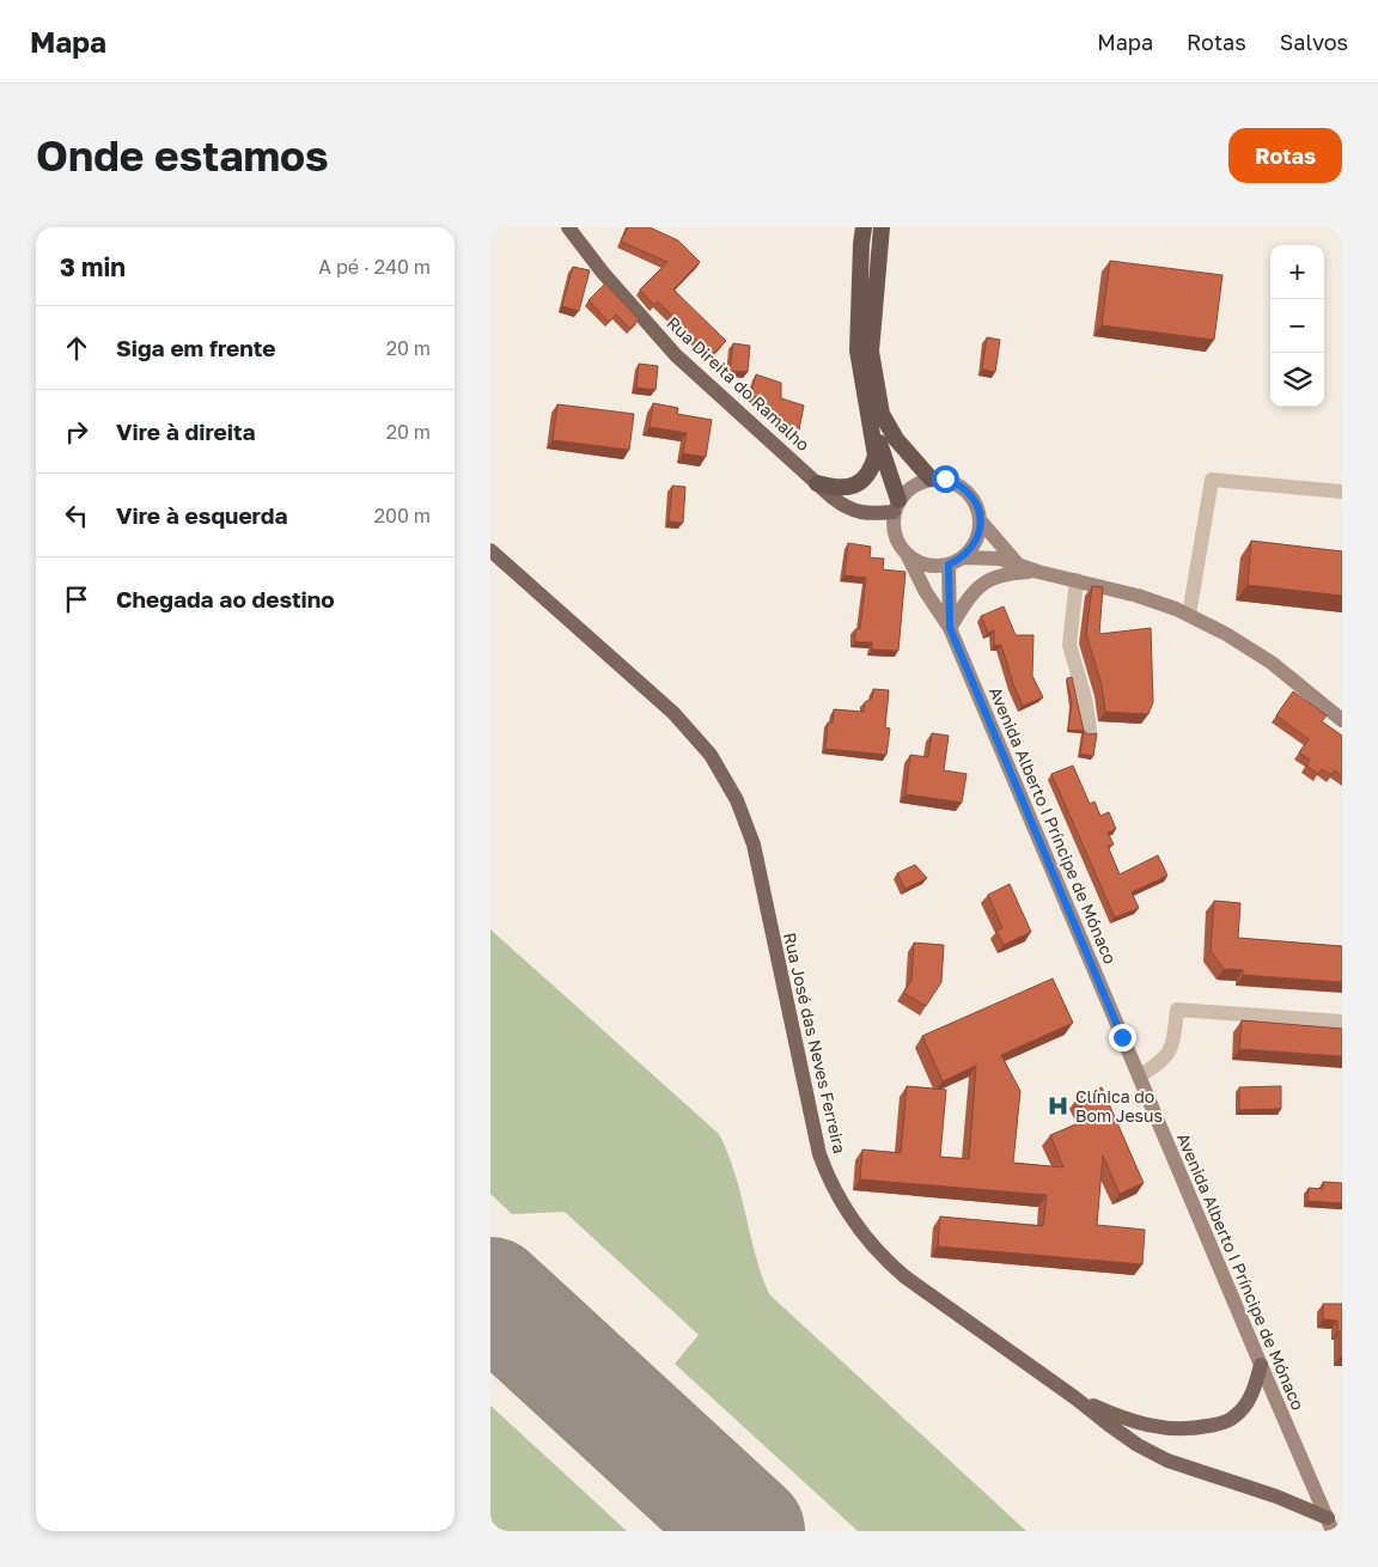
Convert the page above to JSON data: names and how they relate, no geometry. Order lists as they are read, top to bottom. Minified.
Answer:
{"streets":{"main road":["Rua Direita do Ramalho","Avenida Alberto I Príncipe de Mónaco","Rua José das Neves Ferreira"]},"crossings":[["Rua Direita do Ramalho","Avenida Alberto I Príncipe de Mónaco"],["Avenida Alberto I Príncipe de Mónaco","Rua José das Neves Ferreira"]],"places":{"hospital":["Clínica do Bom Jesus"]},"page":{"header":"Mapa","nav":["Mapa","Rotas","Salvos"],"buttons":"Rotas","title":"Onde estamos","heading":["3 min","A pé · 240 m"],"map_buttons":["+","−"],"list":[["Siga em frente","20 m"],["Vire à direita","20 m"],["Vire à esquerda","200 m"],"Chegada ao destino"]}}
